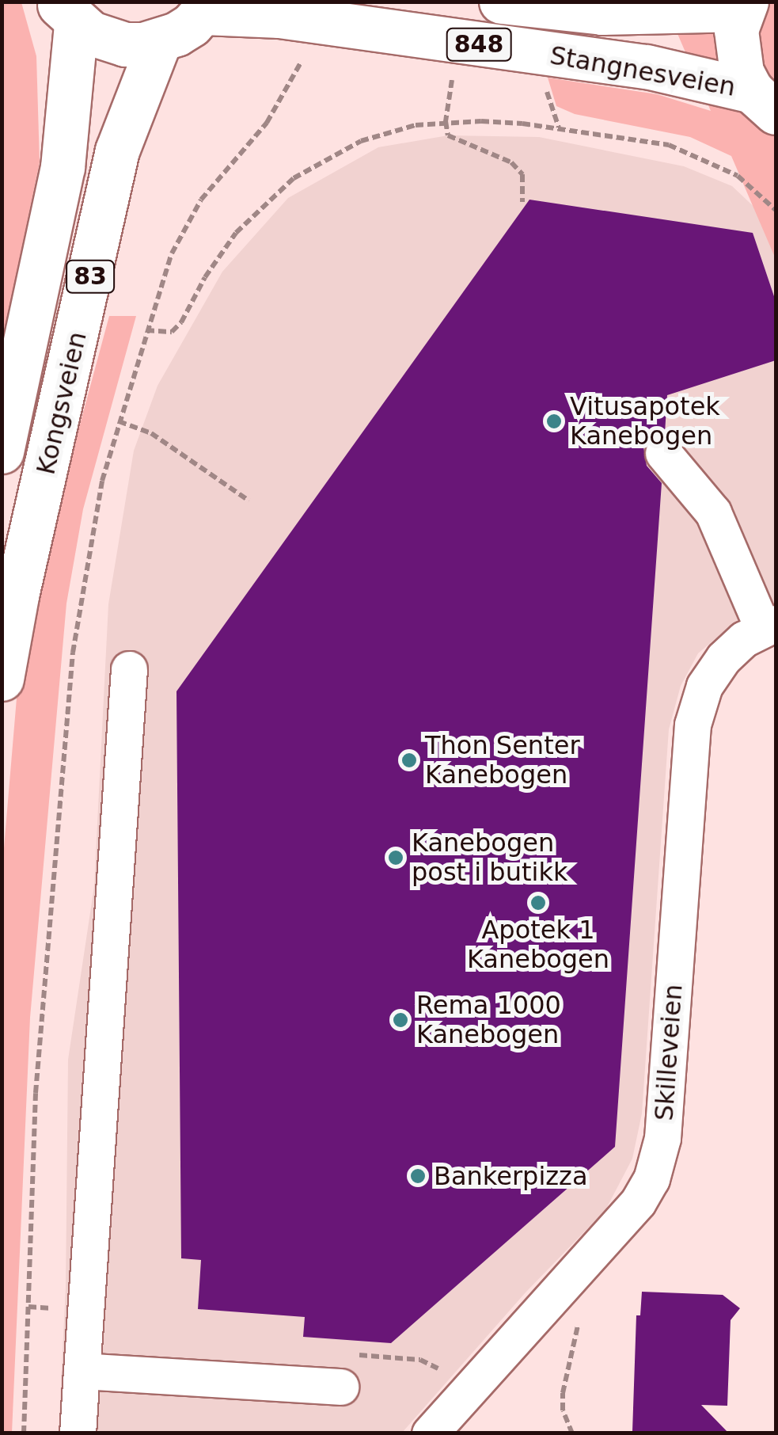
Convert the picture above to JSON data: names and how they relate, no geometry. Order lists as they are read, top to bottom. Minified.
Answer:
{"streets":{"main road":["848","Stangnesveien","83","Kongsveien"],"street":["Skilleveien"]},"crossings":[["Stangnesveien","83"],["83","Kongsveien"]],"places":["Vitusapotek Kanebogen","Thon Senter Kanebogen","Kanebogen post i butikk","Apotek 1 Kanebogen","Rema 1000 Kanebogen","Bankerpizza"]}
